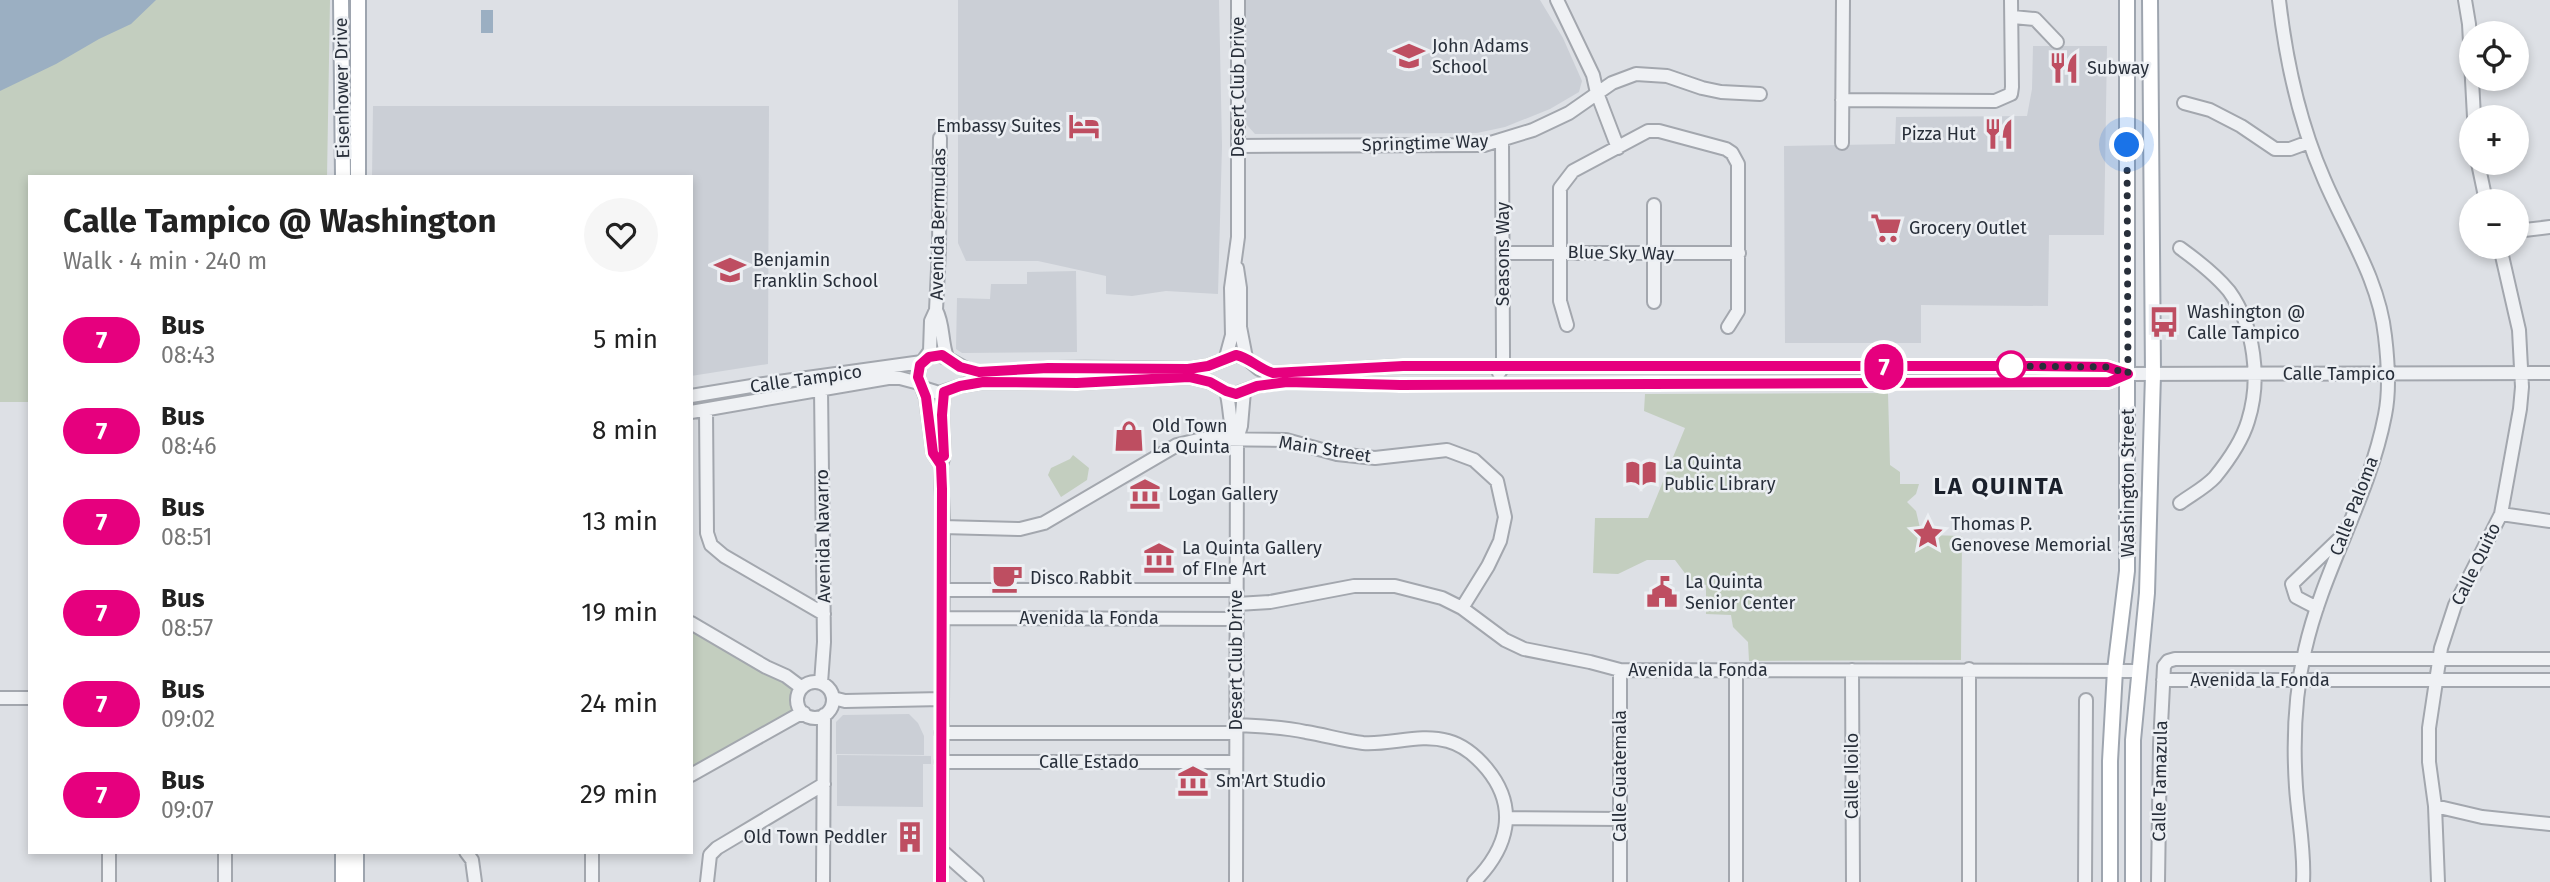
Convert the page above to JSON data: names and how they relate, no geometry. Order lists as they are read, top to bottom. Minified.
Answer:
{"streets":{"main road":["Eisenhower Drive","Washington Street"],"street":["Desert Club Drive","Springtime Way","Avenida Bermudas","Blue Sky Way","Seasons Way","Calle Tampico","Main Street","Calle Paloma","Avenida Navarro","Calle Quito","Avenida la Fonda","Calle Estado","Calle Guatemala","Calle Iloilo","Calle Tamazula"]},"crossings":[["Desert Club Drive","Springtime Way"],["Desert Club Drive","Calle Tampico"],["Desert Club Drive","Main Street"],["Desert Club Drive","Avenida la Fonda"],["Desert Club Drive","Calle Estado"],["Springtime Way","Seasons Way"],["Avenida Bermudas","Calle Tampico"],["Avenida Bermudas","Main Street"],["Avenida Bermudas","Avenida la Fonda"],["Avenida Bermudas","Calle Estado"],["Blue Sky Way","Seasons Way"],["Seasons Way","Calle Tampico"],["Calle Tampico","Washington Street"],["Calle Tampico","Calle Paloma"],["Calle Tampico","Avenida Navarro"],["Calle Tampico","Calle Quito"],["Main Street","Avenida la Fonda"],["Washington Street","Avenida la Fonda"],["Calle Paloma","Avenida la Fonda"],["Calle Quito","Avenida la Fonda"],["Avenida la Fonda","Calle Guatemala"],["Avenida la Fonda","Calle Iloilo"],["Avenida la Fonda","Calle Tamazula"]],"districts":["LA QUINTA"],"places":{"school or university":["John Adams School","Benjamin Franklin School"],"restaurant":["Subway","Pizza Hut"],"hotel":["Embassy Suites"],"supermarket":["Grocery Outlet"],"bus stop":["Washington @ Calle Tampico"],"shop":["Old Town La Quinta"],"library":["La Quinta Public Library"],"museum":["Logan Gallery","La Quinta Gallery of FIne Art","Sm'Art Studio"],"place":["Thomas P. Genovese Memorial"],"cafe":["Disco Rabbit"],"public building":["La Quinta Senior Center"],"building":["Old Town Peddler"]},"lines":["bus line 7"],"page":{"on_map":"7","map_buttons":["+","−"],"heading":["Calle Tampico @ Washington","Walk · 4 min · 240 m"],"list":[{"mark":"7","name":"Bus","note":"08:43","value":"5 min"},{"mark":"7","name":"Bus","note":"08:46","value":"8 min"},{"mark":"7","name":"Bus","note":"08:51","value":"13 min"},{"mark":"7","name":"Bus","note":"08:57","value":"19 min"},{"mark":"7","name":"Bus","note":"09:02","value":"24 min"},{"mark":"7","name":"Bus","note":"09:07","value":"29 min"}]}}
